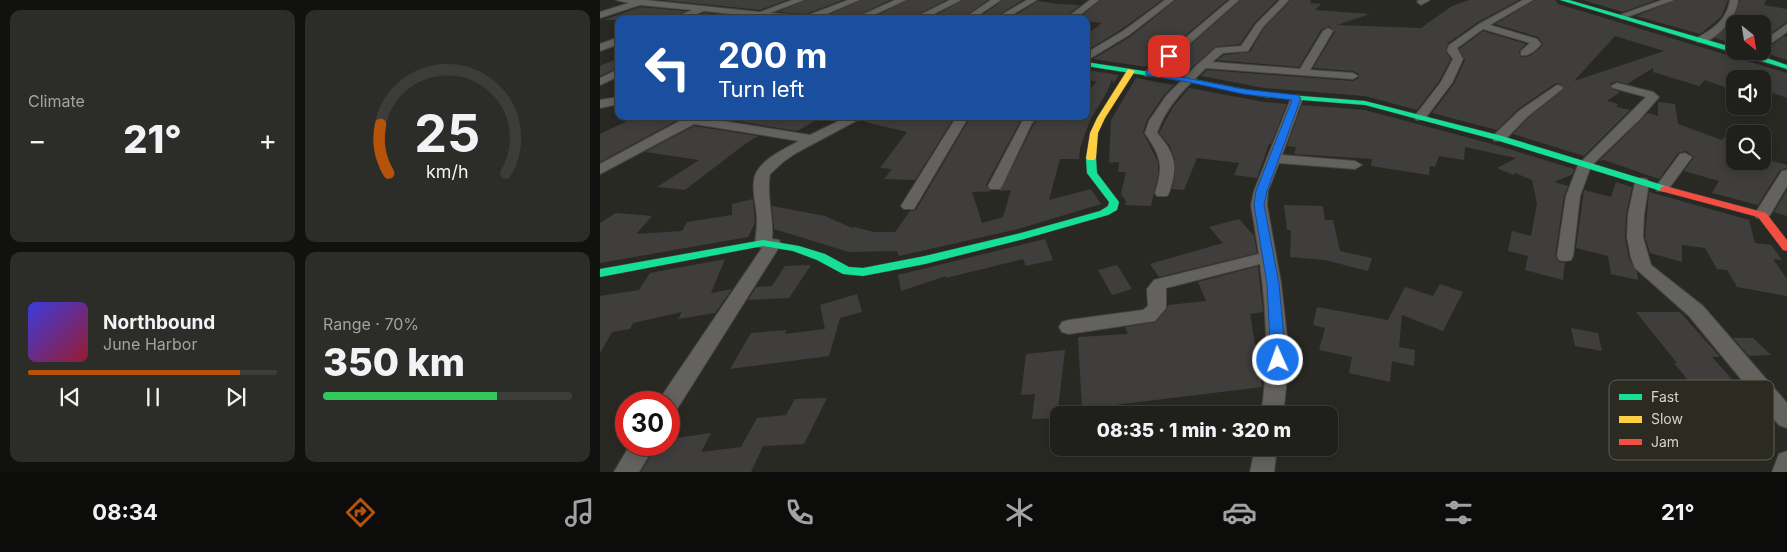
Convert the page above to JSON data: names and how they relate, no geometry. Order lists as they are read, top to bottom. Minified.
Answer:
{"legend":["Fast","Slow","Jam"],"north":"bottom right","page":{"tile":["Climate",["Range · 70%","350 km"]],"turn":["200 m","Turn left"],"heat":["−","21°","+"],"song":["Northbound","June Harbor"],"limit":"30","trip":"08:35 · 1 min · 320 m","tabs":["08:34","21°"],"gauge":["25","km/h"]}}
